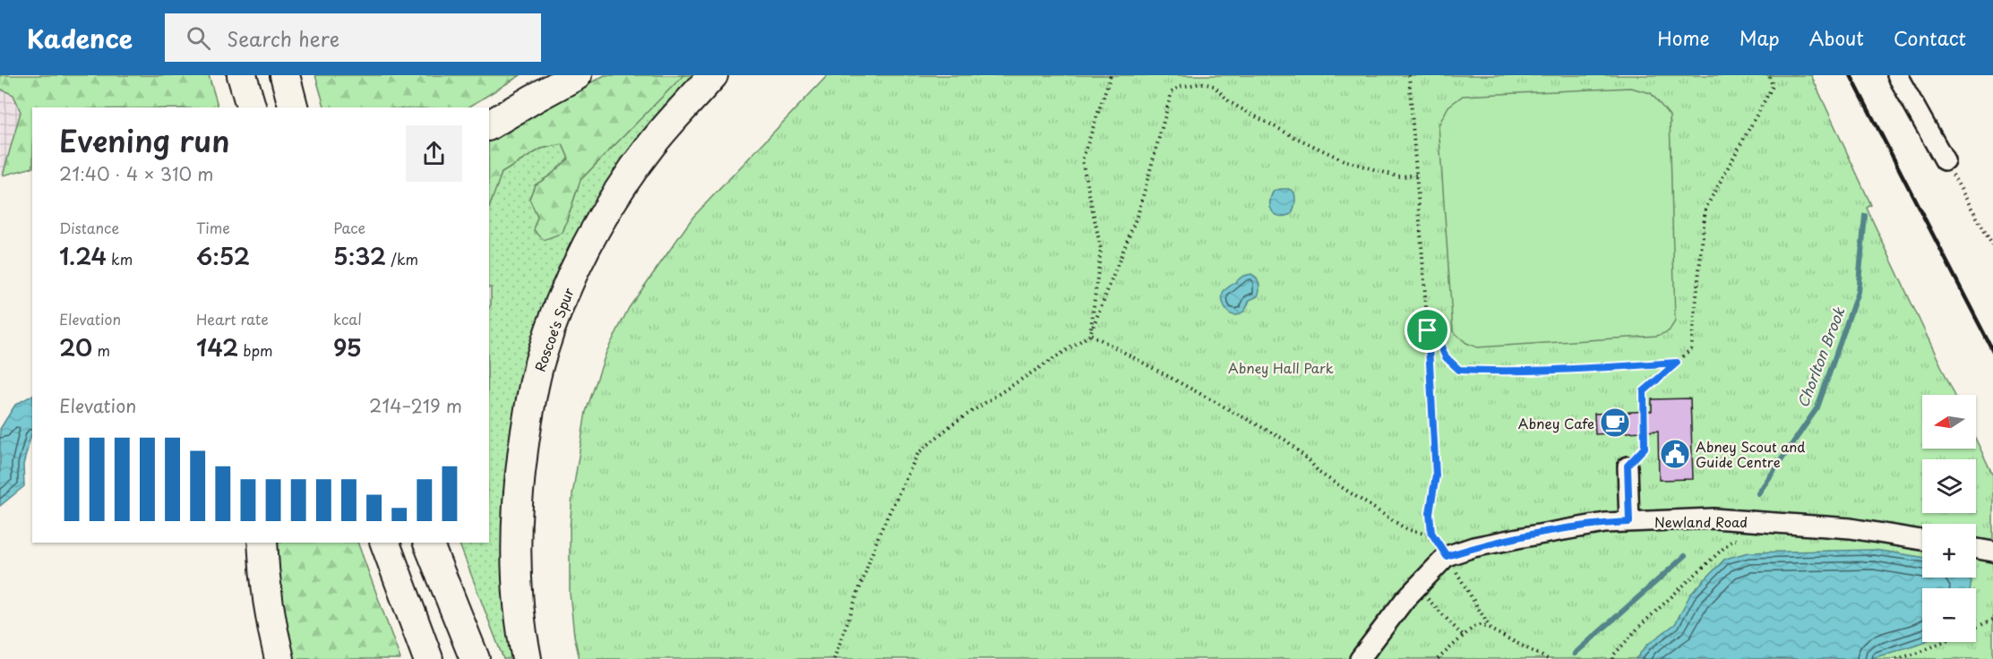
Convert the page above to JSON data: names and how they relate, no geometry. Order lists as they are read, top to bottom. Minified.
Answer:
{"streets":{"highway":["Roscoe's Spur"],"street":["Newland Road"]},"water":["Chorlton Brook"],"parks":["Abney Hall Park"],"places":{"cafe":["Abney Cafe"],"public building":["Abney Scout and Guide Centre"]},"north":"left","page":{"header":"Kadence","search":"Search here","nav":["Home","Map","About","Contact"],"heading":["Evening run","21:40 · 4 × 310 m"],"stats":[["Distance","1.24 km"],["Time","6:52"],["Pace","5:32 /km"],["Elevation","20 m"],["Heart rate","142 bpm"],["kcal","95"]],"chart":["Elevation","214–219 m"],"map_buttons":["+","−"]}}
